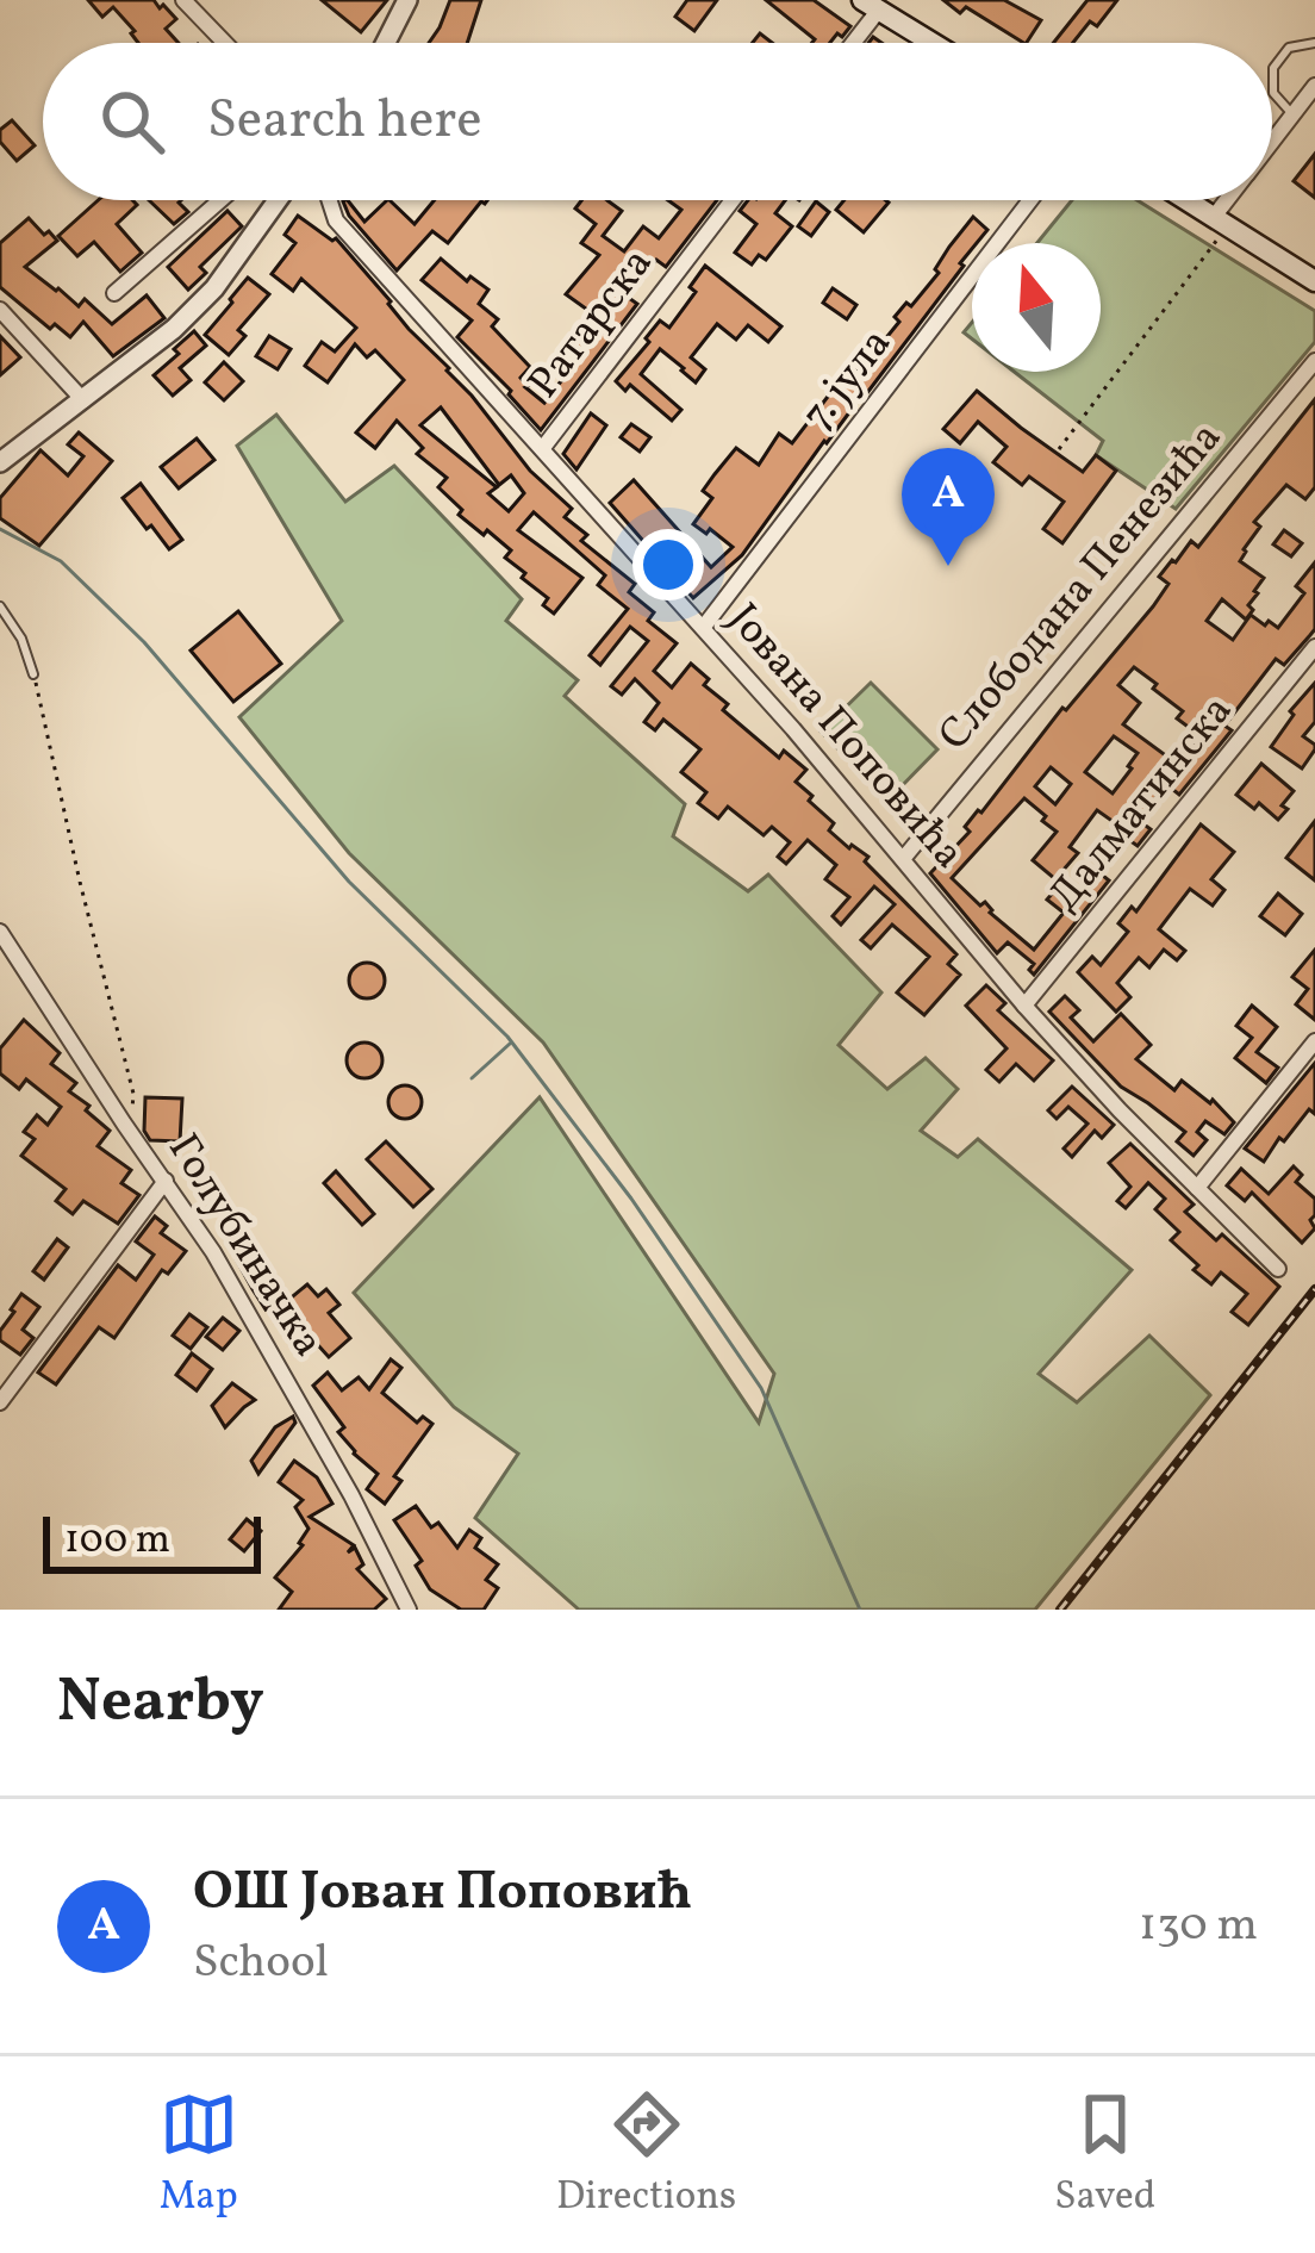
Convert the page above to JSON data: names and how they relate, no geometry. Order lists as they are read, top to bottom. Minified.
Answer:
{"streets":{"street":["Ратарска","7. јула","Слободана Пенезића","Јована Поповића","Далматинска","Голубиначка"]},"crossings":[["Ратарска","Јована Поповића"],["7. јула","Јована Поповића"],["Слободана Пенезића","Јована Поповића"],["Јована Поповића","Далматинска"]],"scale_bar":"100 m","north":"top","page":{"search":"Search here","pins":"A","scale":"100 m","heading":"Nearby","list":[{"mark":"A","name":"ОШ Јован Поповић","note":"School","value":"130 m"}],"nav":["Map","Directions","Saved"]}}
